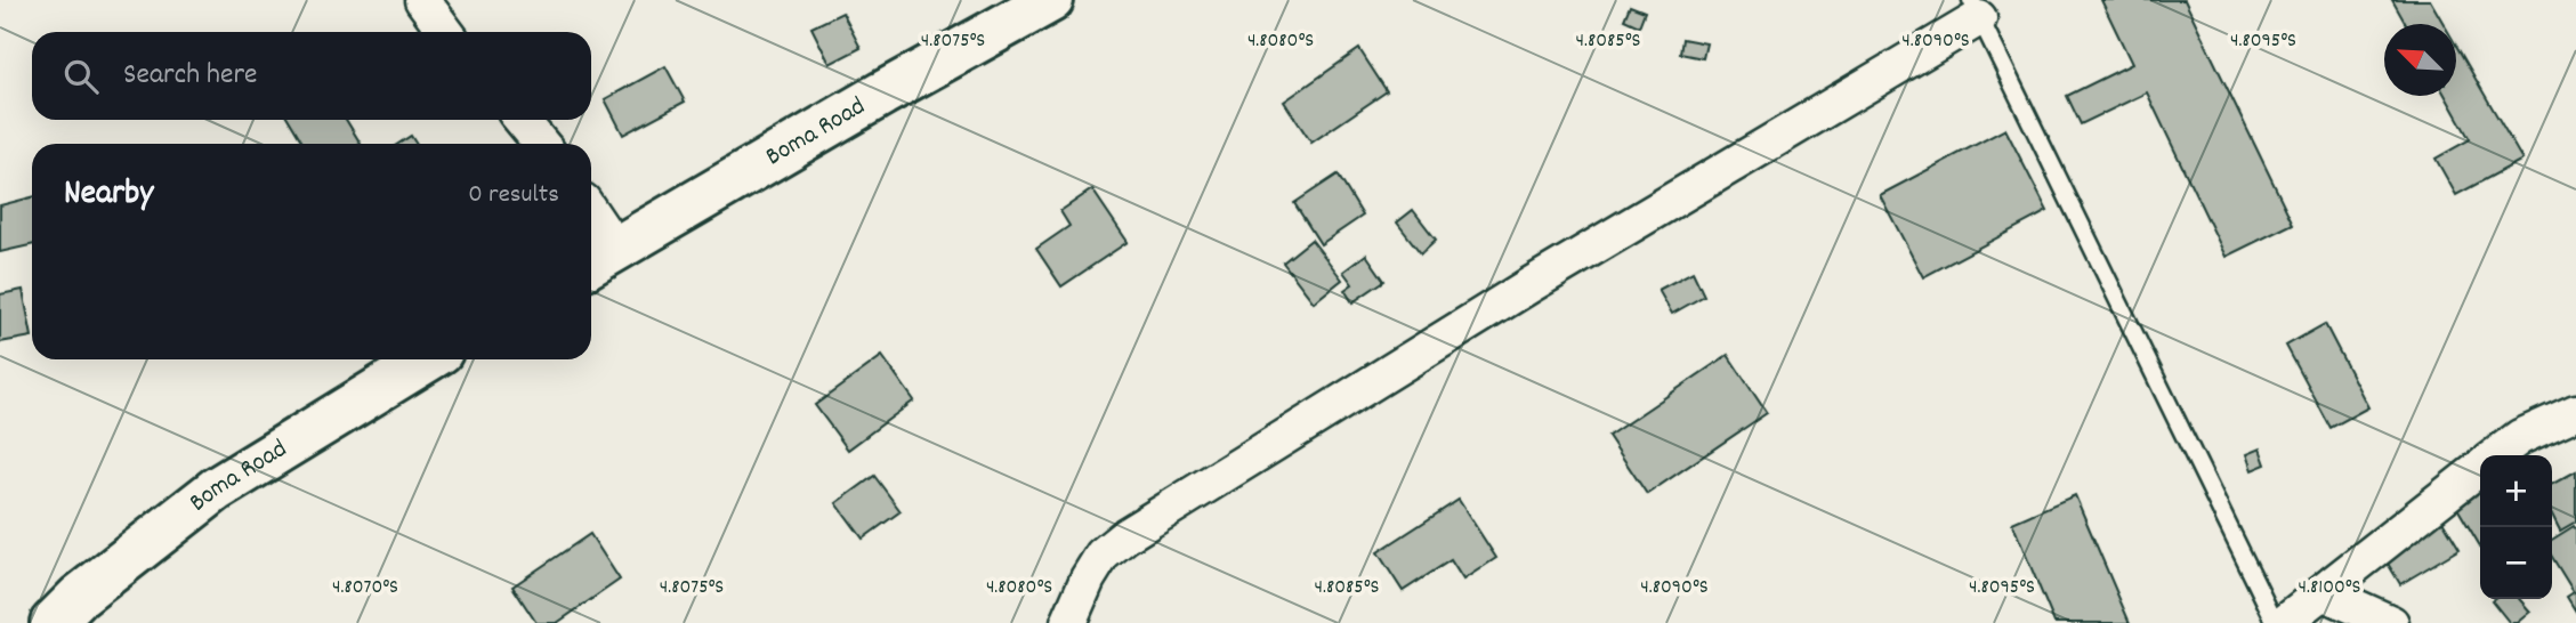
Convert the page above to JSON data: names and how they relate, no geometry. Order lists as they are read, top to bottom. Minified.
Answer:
{"streets":{"street":["Boma Road"]},"north":"top left","page":{"search":"Search here","heading":["Nearby","0 results"],"map_buttons":["+","−"]},"coordinates":["4.8075°S","4.8090°S","4.8095°S","4.8080°S","4.8085°S","4.8070°S","4.8100°S"]}
